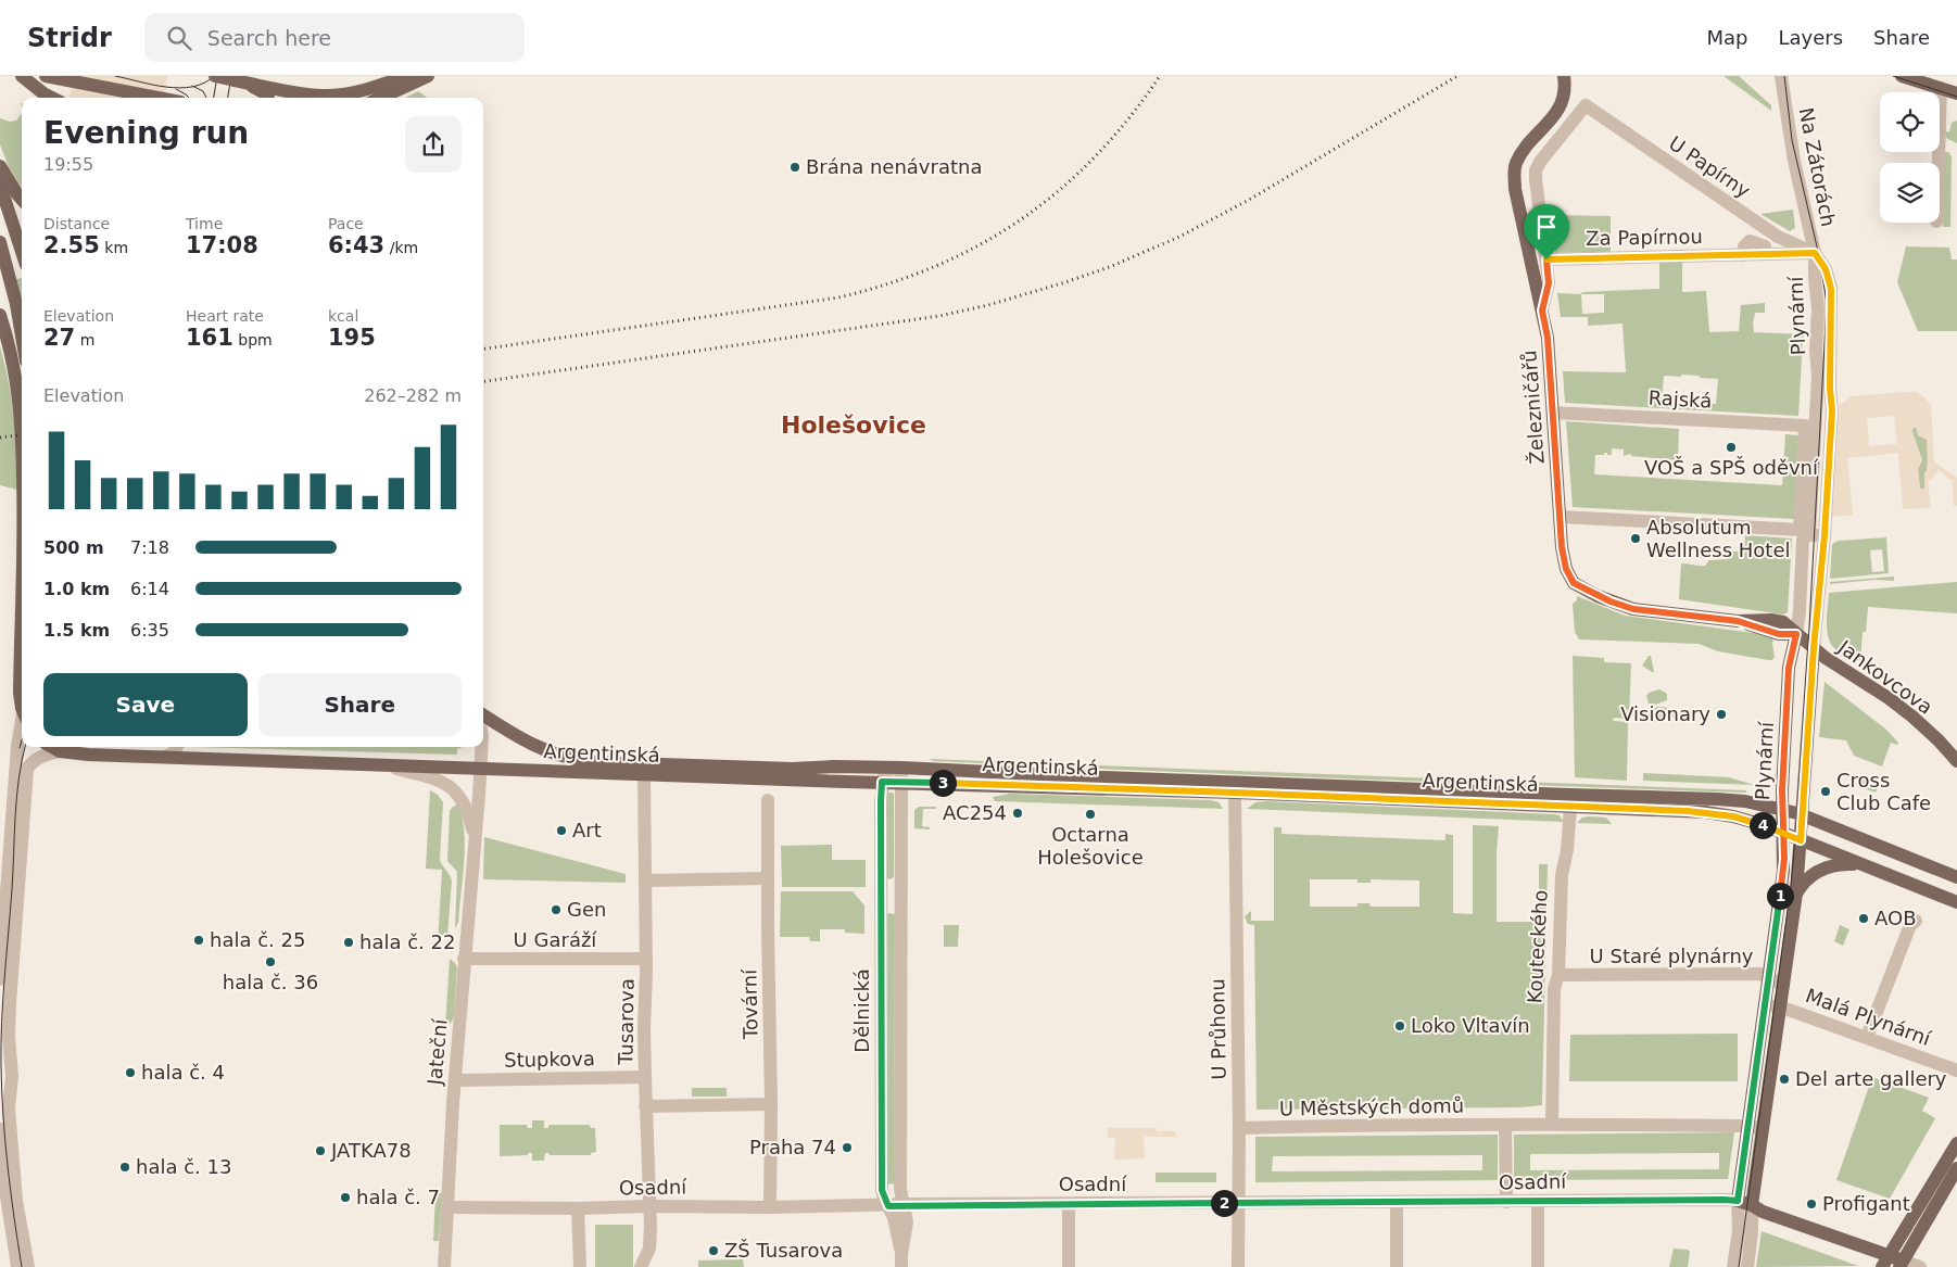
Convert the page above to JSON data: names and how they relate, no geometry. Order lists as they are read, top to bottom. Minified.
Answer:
{"streets":{"main road":["Plynární","Železničářů","Jankovcova","Argentinská"],"street":["U Papírny","Na Zátorách","Za Papírnou","Rajská","U Garáží","Kouteckého","U Staré plynárny","Tovární","Dělnická","Malá Plynární","Tusarova","U Průhonu","Jateční","Stupkova","U Městských domů","Osadní"]},"crossings":[["U Papírny","Na Zátorách"],["U Papírny","Za Papírnou"],["U Papírny","Plynární"],["Na Zátorách","Za Papírnou"],["Na Zátorách","Plynární"],["Za Papírnou","Plynární"],["Plynární","Rajská"],["Plynární","Železničářů"],["Plynární","Jankovcova"],["Plynární","Argentinská"],["Plynární","U Staré plynárny"],["Plynární","Malá Plynární"],["Plynární","U Městských domů"],["Plynární","Osadní"],["Rajská","Železničářů"],["Železničářů","Jankovcova"],["Argentinská","Kouteckého"],["Argentinská","Dělnická"],["Argentinská","Tusarova"],["Argentinská","U Průhonu"],["Argentinská","Jateční"],["U Garáží","Tusarova"],["U Garáží","Jateční"],["Kouteckého","U Staré plynárny"],["Kouteckého","U Městských domů"],["Tovární","Osadní"],["Dělnická","Osadní"],["Tusarova","Stupkova"],["Tusarova","Osadní"],["U Průhonu","U Městských domů"],["U Průhonu","Osadní"],["Jateční","Stupkova"],["Jateční","Osadní"]],"districts":["Holešovice"],"places":["Brána nenávratna","VOŠ a SPŠ oděvní","Absolutum Wellness Hotel","Visionary","Cross Club Cafe","AC254","Octarna Holešovice","Art","Gen","AOB","hala č. 25","hala č. 22","hala č. 36","Loko Vltavín","hala č. 4","Del arte gallery","Praha 74","JATKA78","hala č. 13","hala č. 7","Profigant","ZŠ Tusarova"],"page":{"header":"Stridr","search":"Search here","nav":["Map","Layers","Share"],"heading":["Evening run","19:55"],"stats":[["Distance","2.55 km"],["Time","17:08"],["Pace","6:43 /km"],["Elevation","27 m"],["Heart rate","161 bpm"],["kcal","195"]],"chart":["Elevation","262–282 m"],"list":[{"name":"500 m","note":"7:18"},{"name":"1.0 km","note":"6:14"},{"name":"1.5 km","note":"6:35"}],"buttons":["Save","Share"],"pins":["3","4","1","2"]}}
